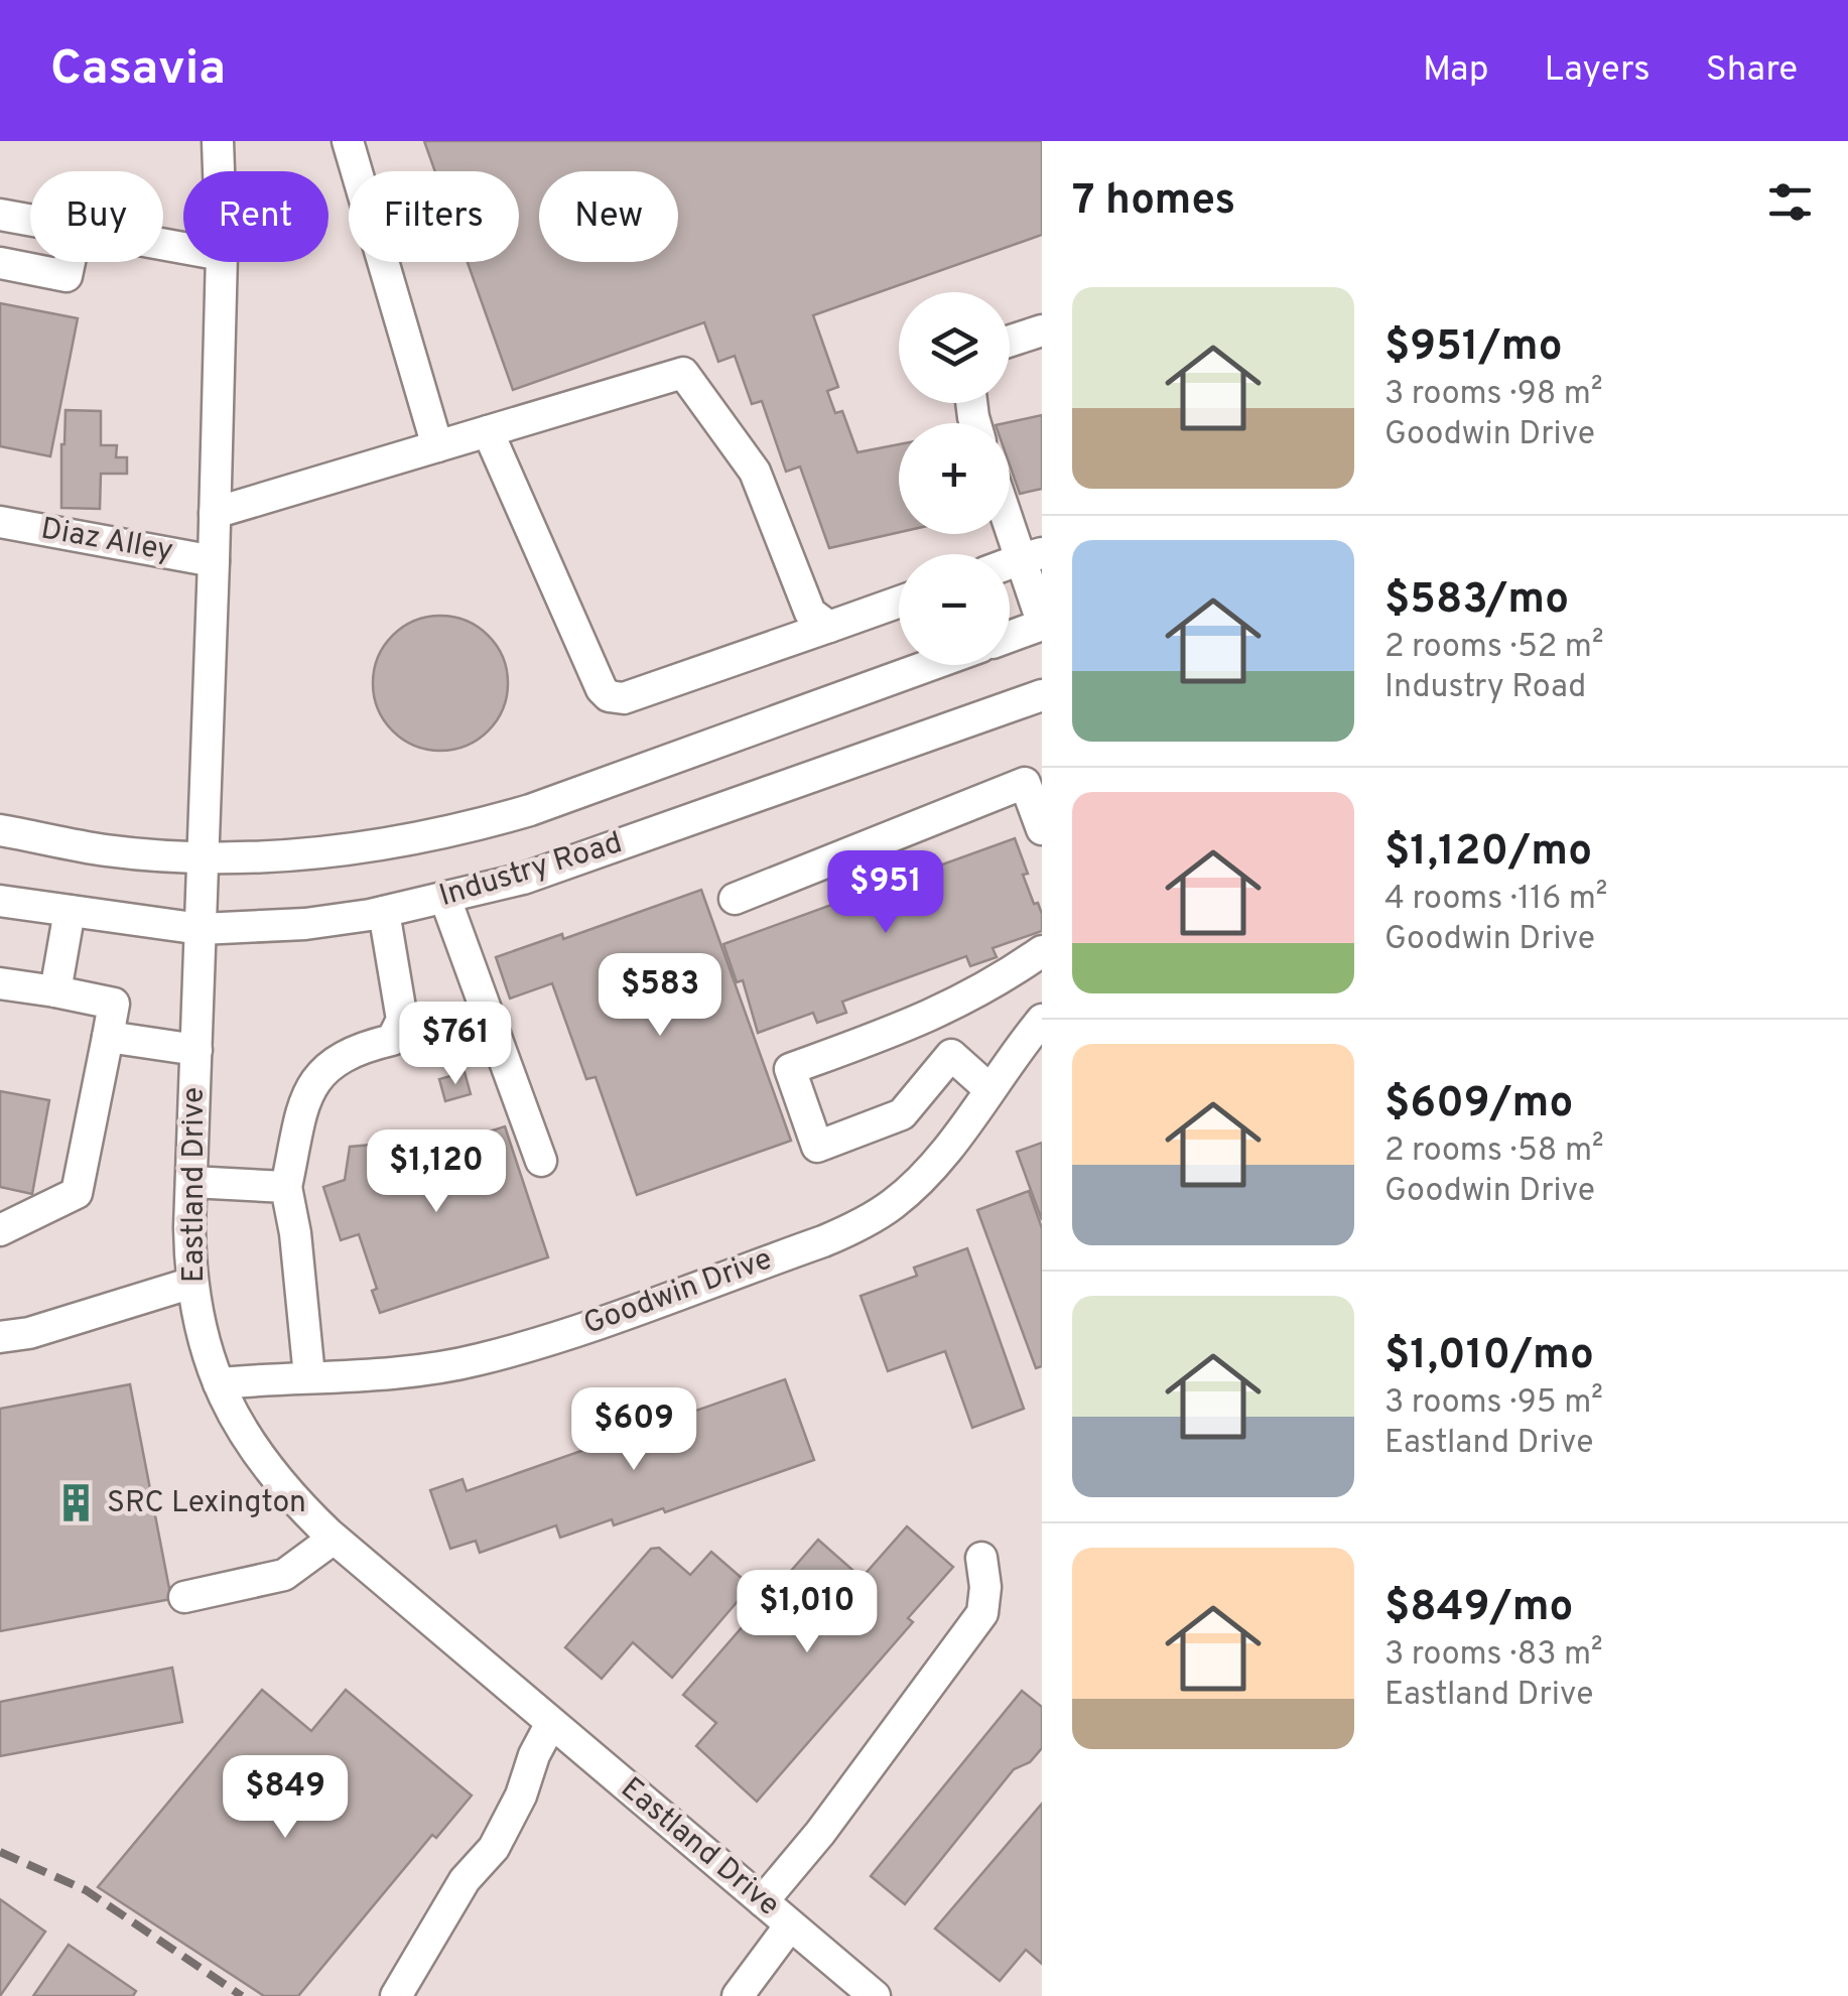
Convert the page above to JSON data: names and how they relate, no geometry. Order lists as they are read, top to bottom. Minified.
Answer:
{"streets":{"street":["Diaz Alley","Industry Road","Eastland Drive","Goodwin Drive"]},"crossings":[["Diaz Alley","Eastland Drive"],["Industry Road","Eastland Drive"],["Eastland Drive","Goodwin Drive"]],"places":{"building":["SRC Lexington"]},"page":{"header":"Casavia","nav":["Map","Layers","Share"],"heading":"7 homes","chip":["Buy","Rent","Filters","New"],"list":[{"name":"$951/mo","note":"3 rooms · 98 m² · Goodwin Drive"},{"name":"$583/mo","note":"2 rooms · 52 m² · Industry Road"},{"name":"$1,120/mo","note":"4 rooms · 116 m² · Goodwin Drive"},{"name":"$609/mo","note":"2 rooms · 58 m² · Goodwin Drive"},{"name":"$1,010/mo","note":"3 rooms · 95 m² · Eastland Drive"},{"name":"$849/mo","note":"3 rooms · 83 m² · Eastland Drive"}],"map_buttons":["+","−"],"price":["$951","$583","$761","$1,120","$609","$1,010","$849"]}}
